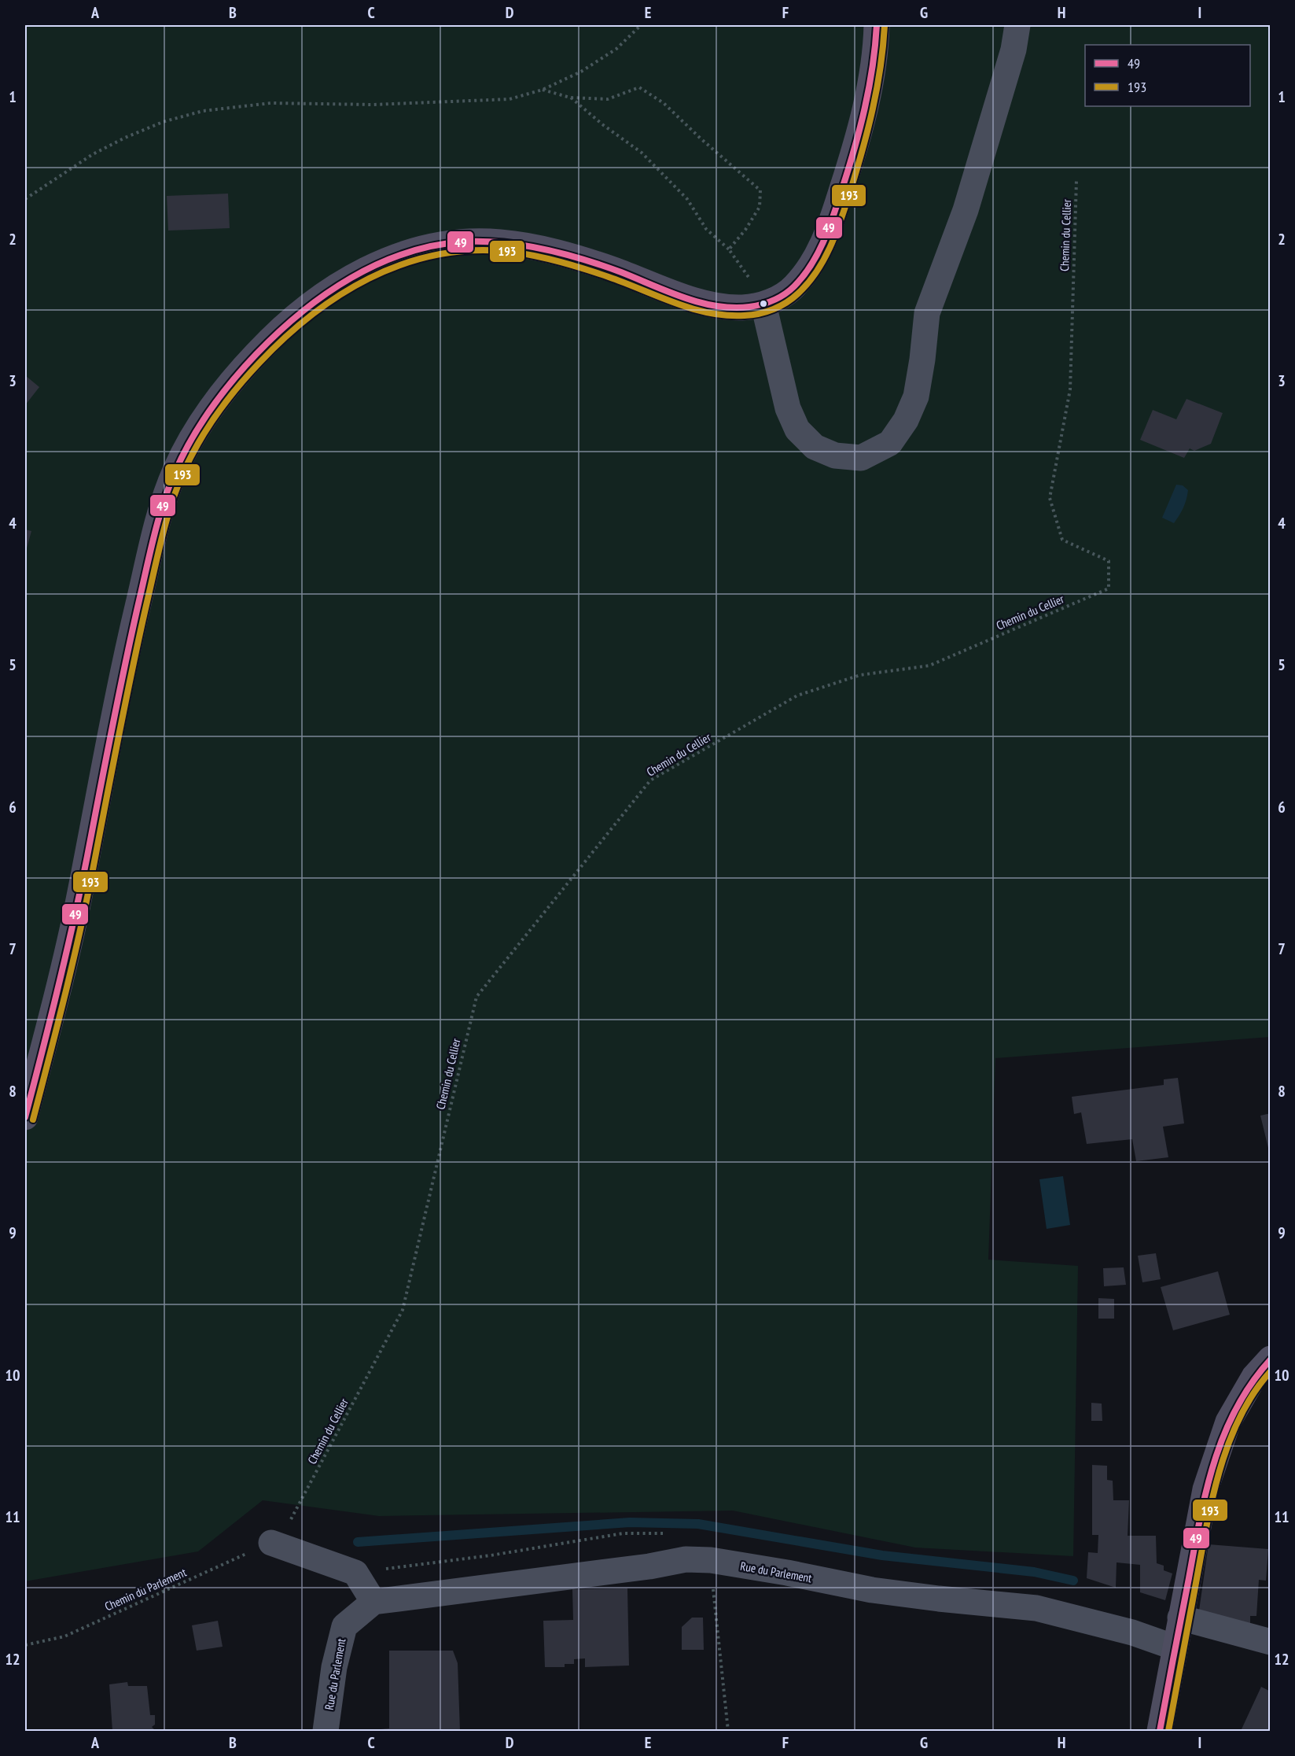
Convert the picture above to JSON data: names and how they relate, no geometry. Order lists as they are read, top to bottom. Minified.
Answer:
{"streets":{"street":["Rue du Parlement"],"path":["Chemin du Cellier","Chemin du Parlement"]},"crossings":[["Chemin du Cellier","Chemin du Parlement"]],"lines":["transit line 49","transit line 193"],"legend":["49","193"],"grid":{"columns":["A","B","C","D","E","F","G","H","I"],"rows":["1","2","3","4","5","6","7","8","9","10","11","12"]}}
